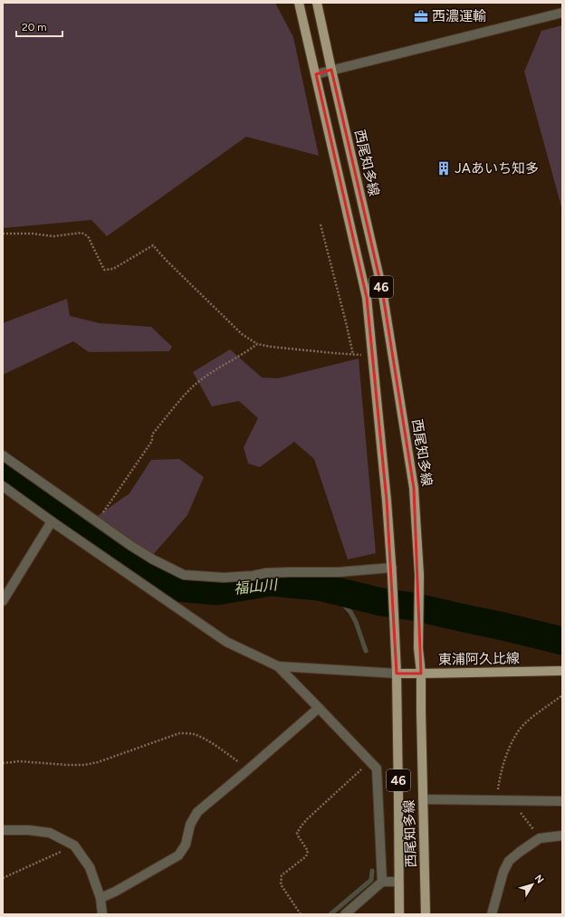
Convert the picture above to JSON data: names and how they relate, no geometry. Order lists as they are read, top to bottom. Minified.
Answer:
{"streets":{"main road":["西尾知多線","46","東浦阿久比線"]},"crossings":[["西尾知多線","東浦阿久比線"]],"water":["福山川"],"places":{"office":["西濃運輸"],"building":["JAあいち知多"]},"scale_bar":"20 m","north":"top right"}
